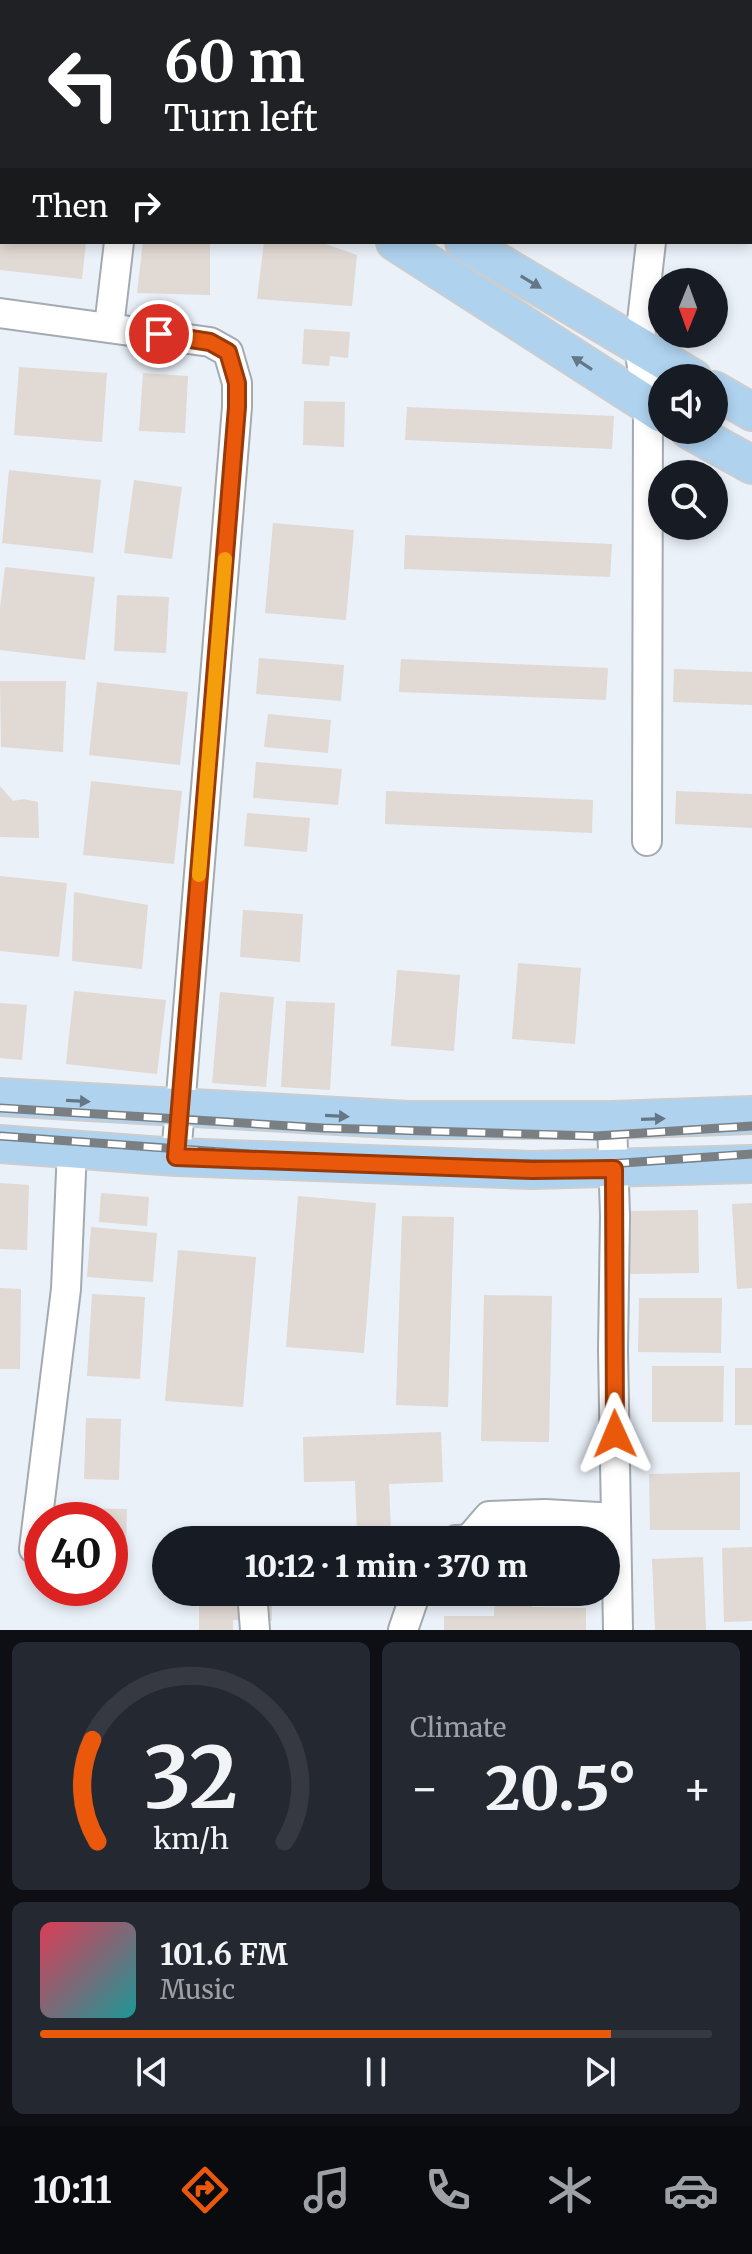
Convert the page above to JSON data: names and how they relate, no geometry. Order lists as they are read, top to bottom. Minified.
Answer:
{"north":"bottom","page":{"turn":["60 m","Turn left"],"then":"Then","limit":"40","trip":"10:12 · 1 min · 370 m","tile":"Climate","heat":["−","20.5°","+"],"song":["101.6 FM","Music"],"tabs":"10:11","gauge":["32","km/h"]}}
